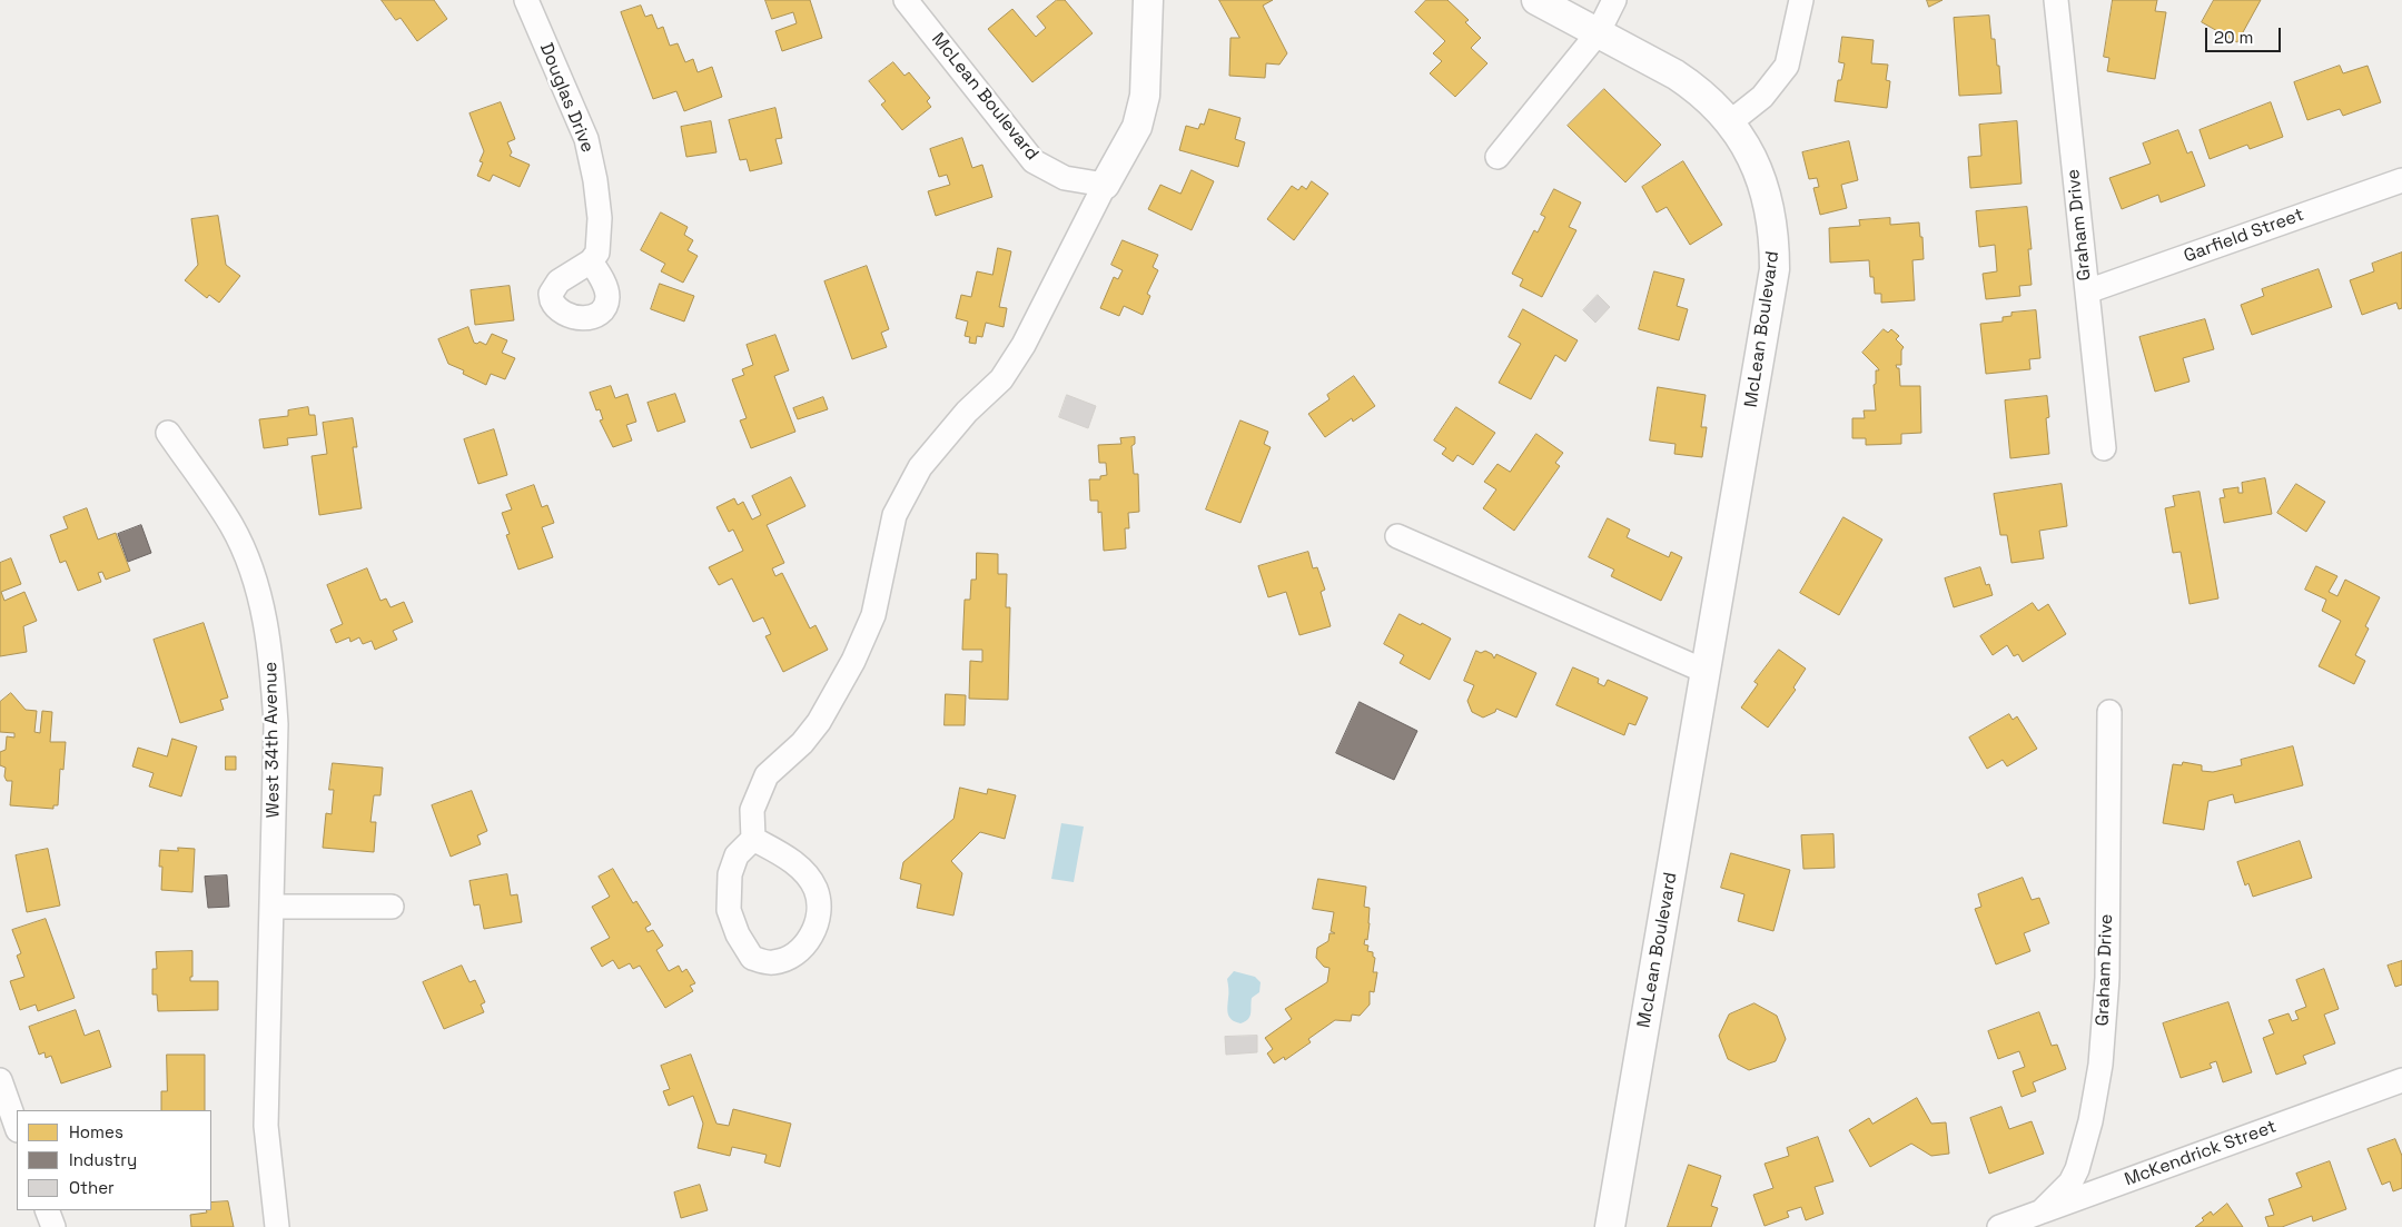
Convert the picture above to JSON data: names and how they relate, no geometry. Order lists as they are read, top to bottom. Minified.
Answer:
{"streets":{"street":["McLean Boulevard","Douglas Drive","Graham Drive","Garfield Street","West 34th Avenue","McKendrick Street"]},"crossings":[["Graham Drive","Garfield Street"],["Graham Drive","McKendrick Street"]],"legend":["Homes","Industry","Other"],"scale_bar":"20 m"}
